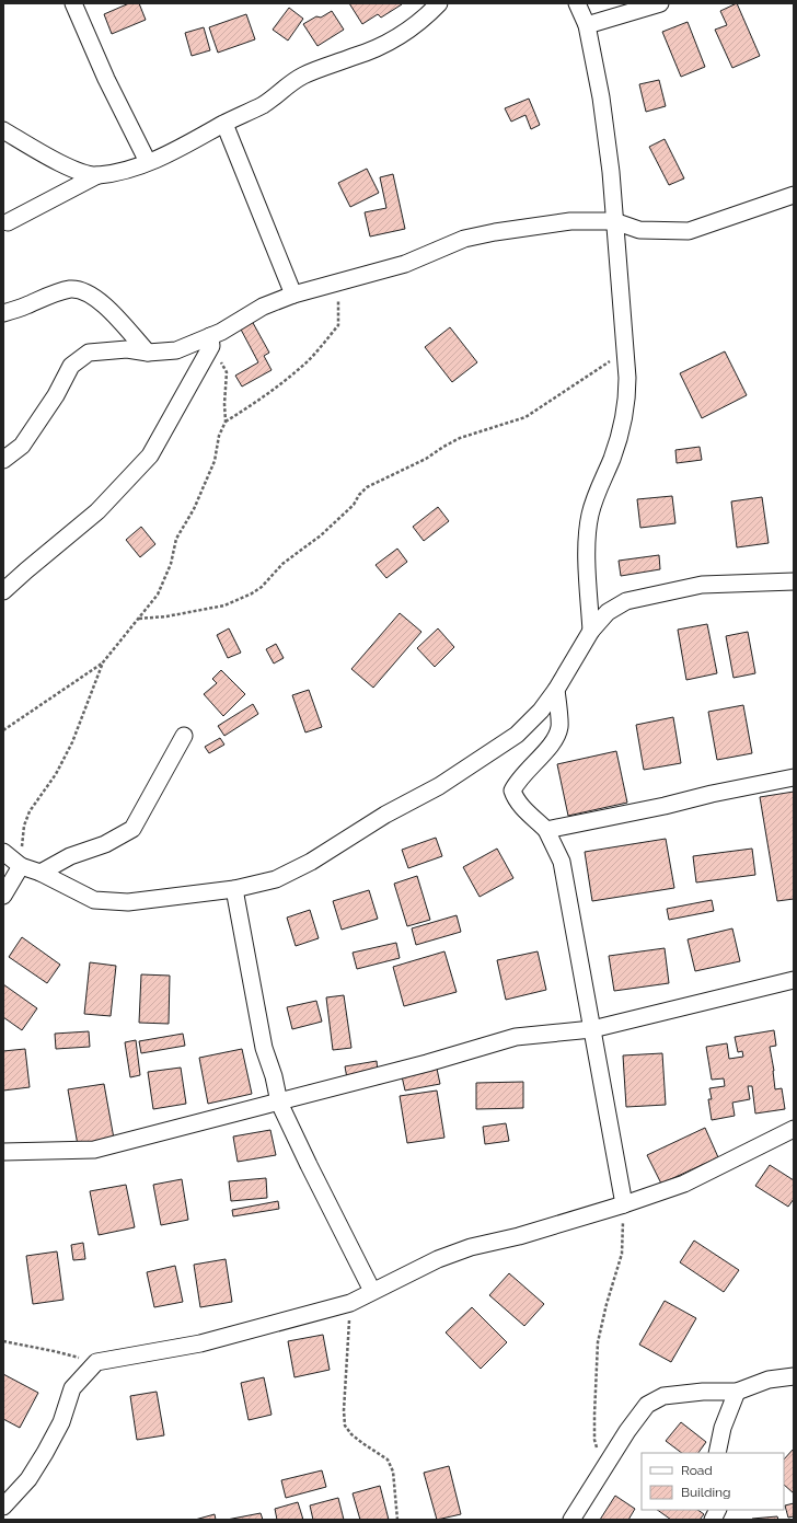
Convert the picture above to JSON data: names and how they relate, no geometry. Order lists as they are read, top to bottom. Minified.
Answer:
{"legend":["Road","Building"]}
